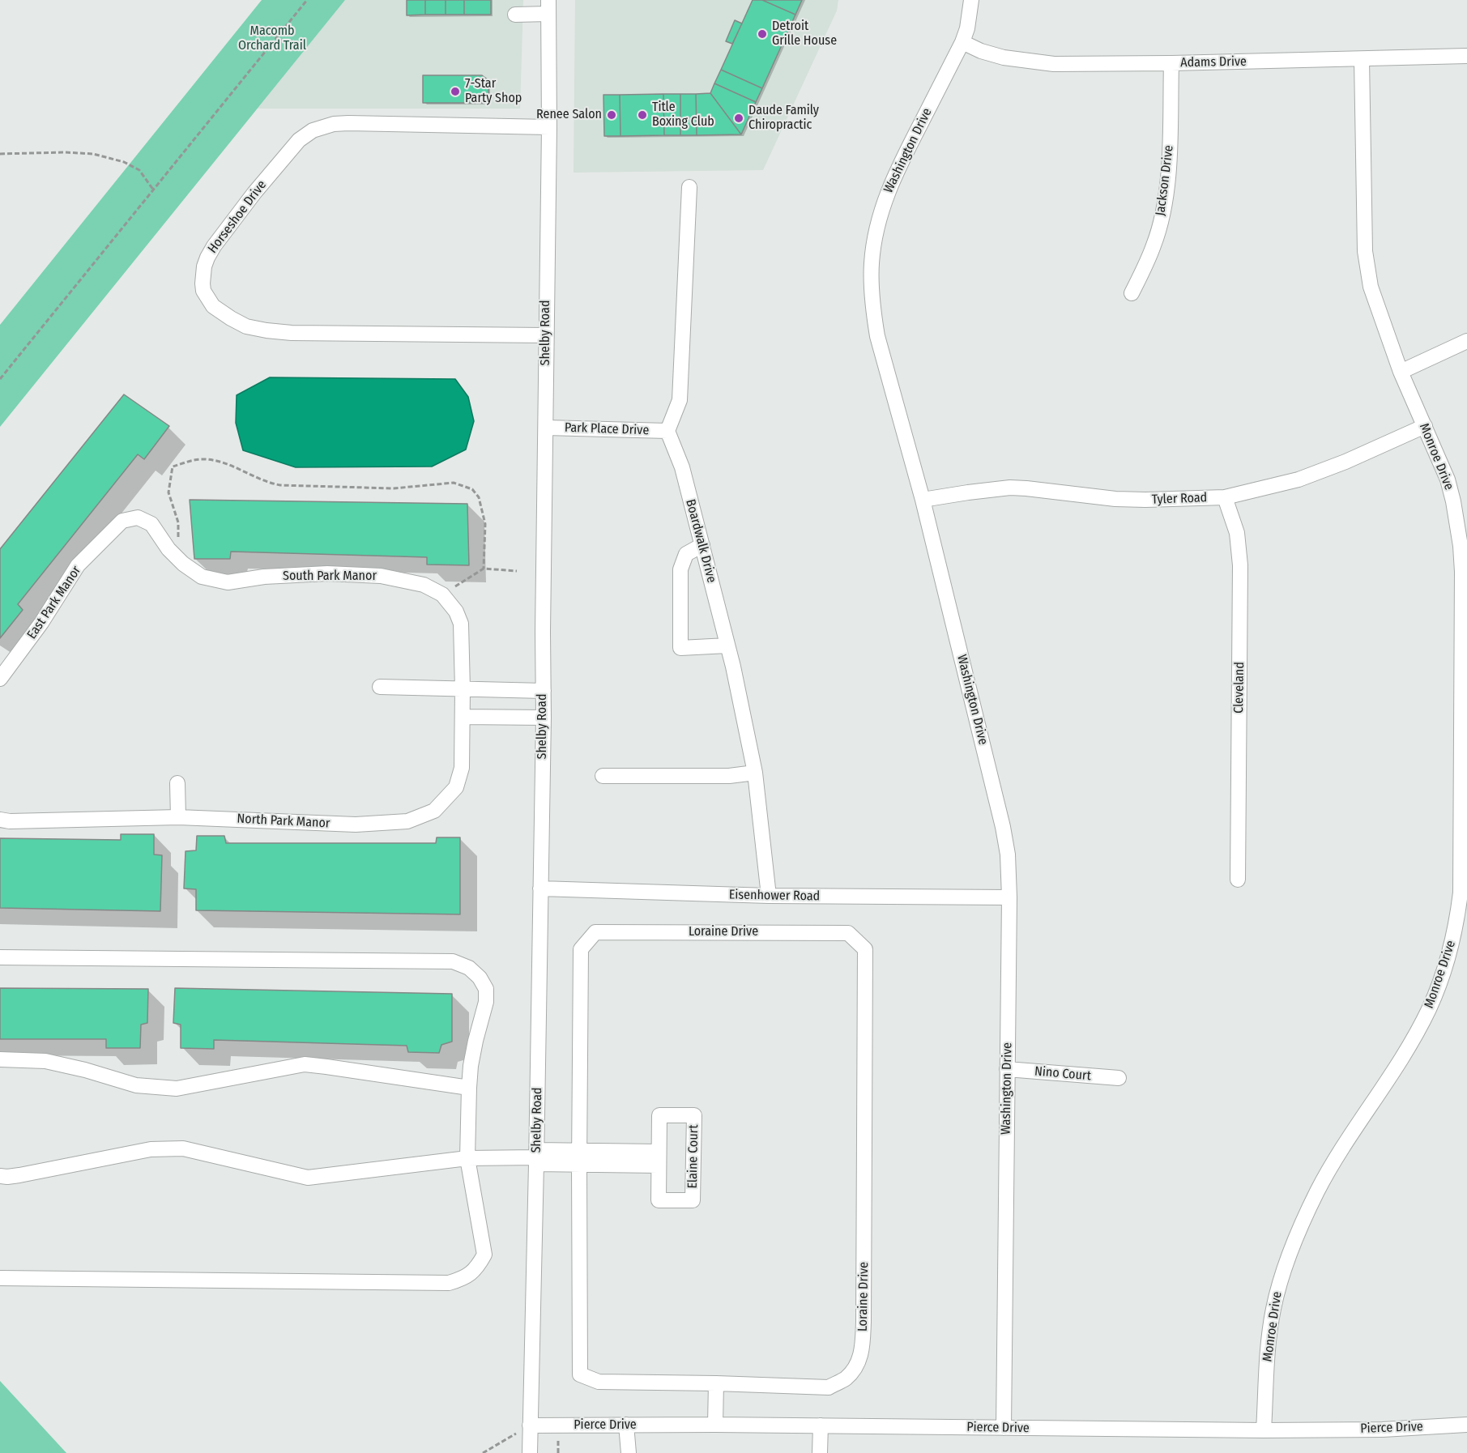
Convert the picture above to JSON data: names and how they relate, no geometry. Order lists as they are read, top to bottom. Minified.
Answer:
{"streets":{"street":["Adams Drive","Washington Drive","Jackson Drive","Horseshoe Drive","Shelby Road","Park Place Drive","Monroe Drive","Tyler Road","Boardwalk Drive","South Park Manor","East Park Manor","Cleveland","North Park Manor","Eisenhower Road","Loraine Drive","Nino Court","Elaine Court","Pierce Drive"]},"crossings":[["Adams Drive","Washington Drive"],["Adams Drive","Jackson Drive"],["Adams Drive","Monroe Drive"],["Washington Drive","Tyler Road"],["Washington Drive","Eisenhower Road"],["Washington Drive","Nino Court"],["Washington Drive","Pierce Drive"],["Horseshoe Drive","Shelby Road"],["Shelby Road","Park Place Drive"],["Shelby Road","Eisenhower Road"],["Shelby Road","Pierce Drive"],["Park Place Drive","Boardwalk Drive"],["Monroe Drive","Tyler Road"],["Monroe Drive","Pierce Drive"],["Tyler Road","Cleveland"],["Boardwalk Drive","Eisenhower Road"],["South Park Manor","East Park Manor"],["South Park Manor","North Park Manor"]],"parks":["Macomb Orchard Trail"],"places":["Detroit Grille House","7-Star Party Shop","Renee Salon","Title Boxing Club","Daude Family Chiropractic"]}
